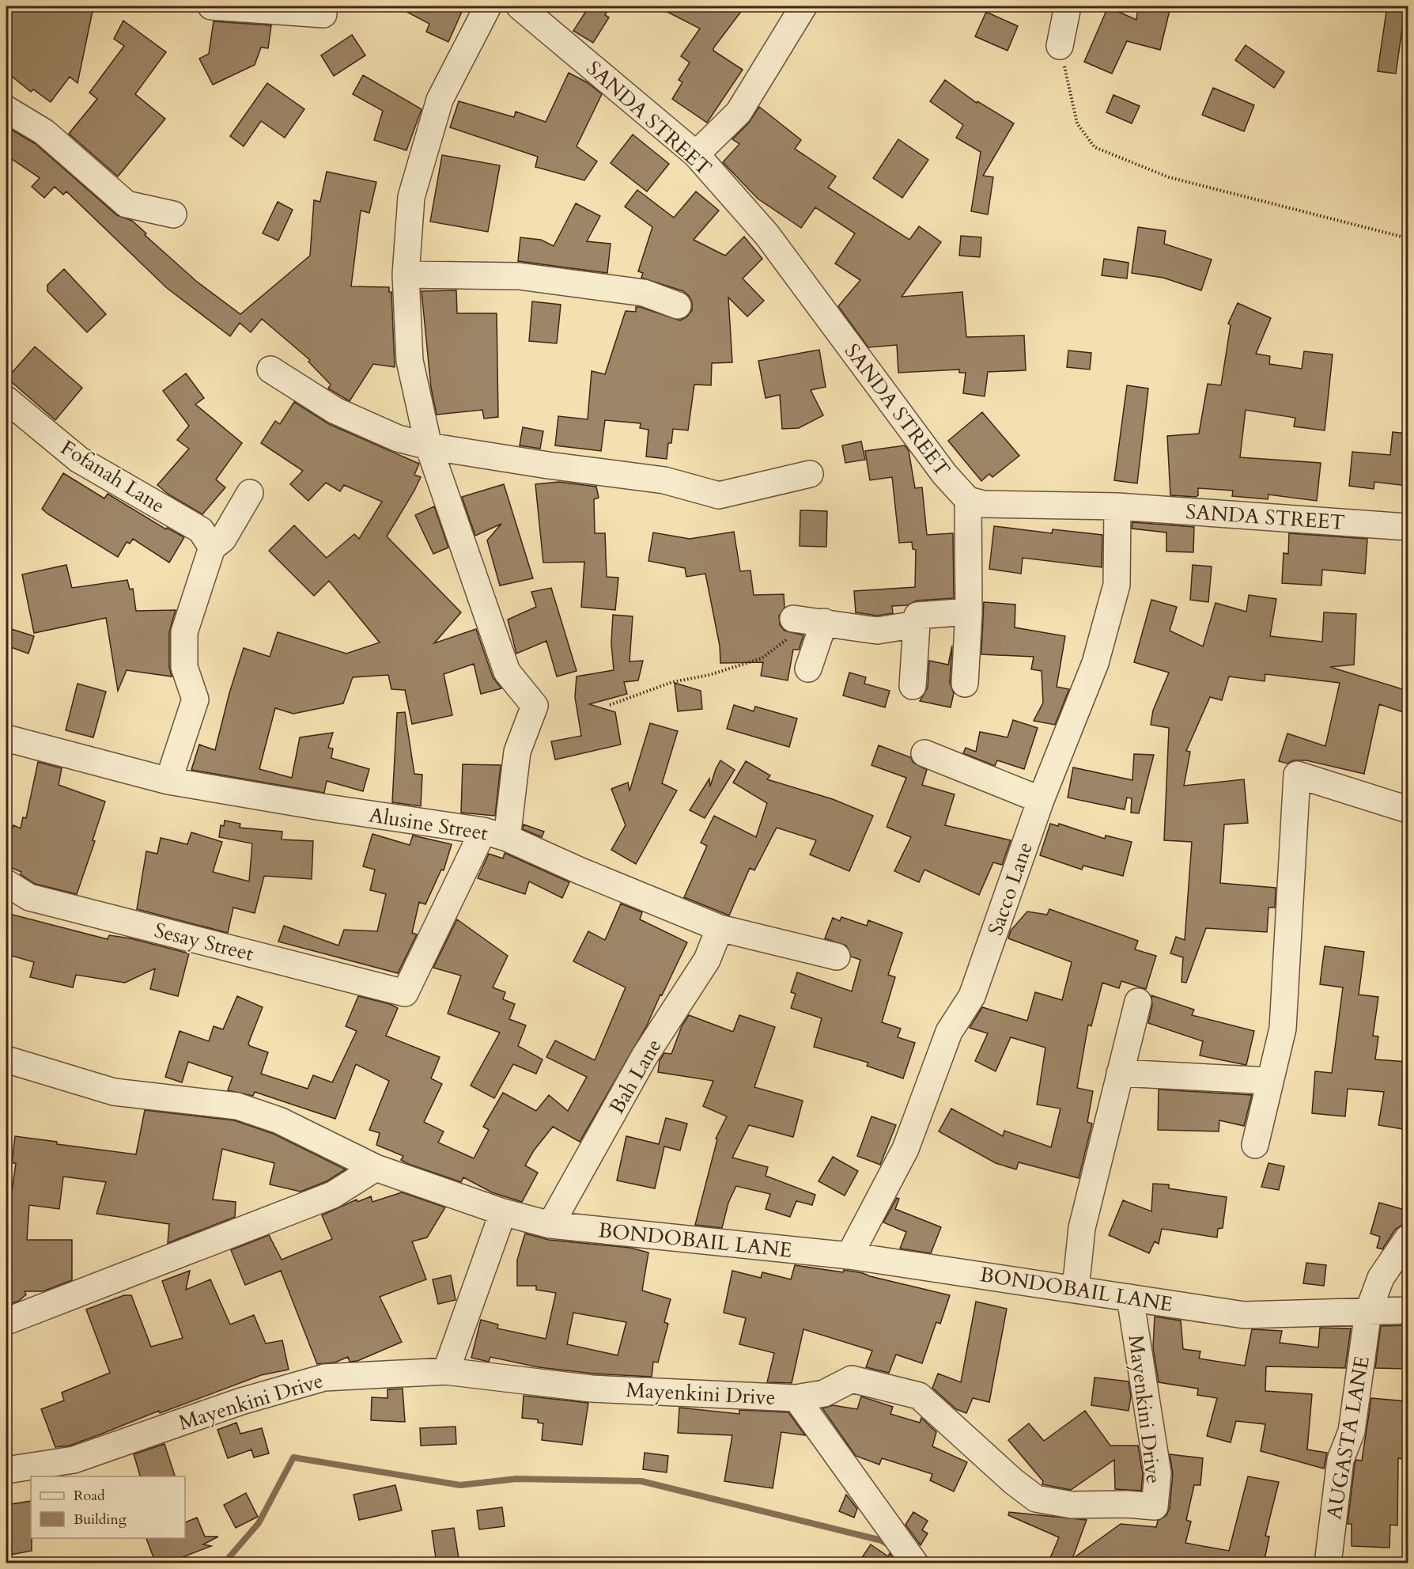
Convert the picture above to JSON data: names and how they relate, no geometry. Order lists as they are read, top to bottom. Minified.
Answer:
{"streets":{"street":["SANDA STREET","Fofanah Lane","Alusine Street","Sacco Lane","Sesay Street","Bah Lane","BONDOBAIL LANE","Mayenkini Drive","AUGASTA LANE"]},"crossings":[["SANDA STREET","Sacco Lane"],["Alusine Street","Sesay Street"],["Alusine Street","Bah Lane"],["Sacco Lane","BONDOBAIL LANE"],["Bah Lane","BONDOBAIL LANE"],["BONDOBAIL LANE","Mayenkini Drive"],["BONDOBAIL LANE","AUGASTA LANE"]],"legend":["Road","Building"]}
